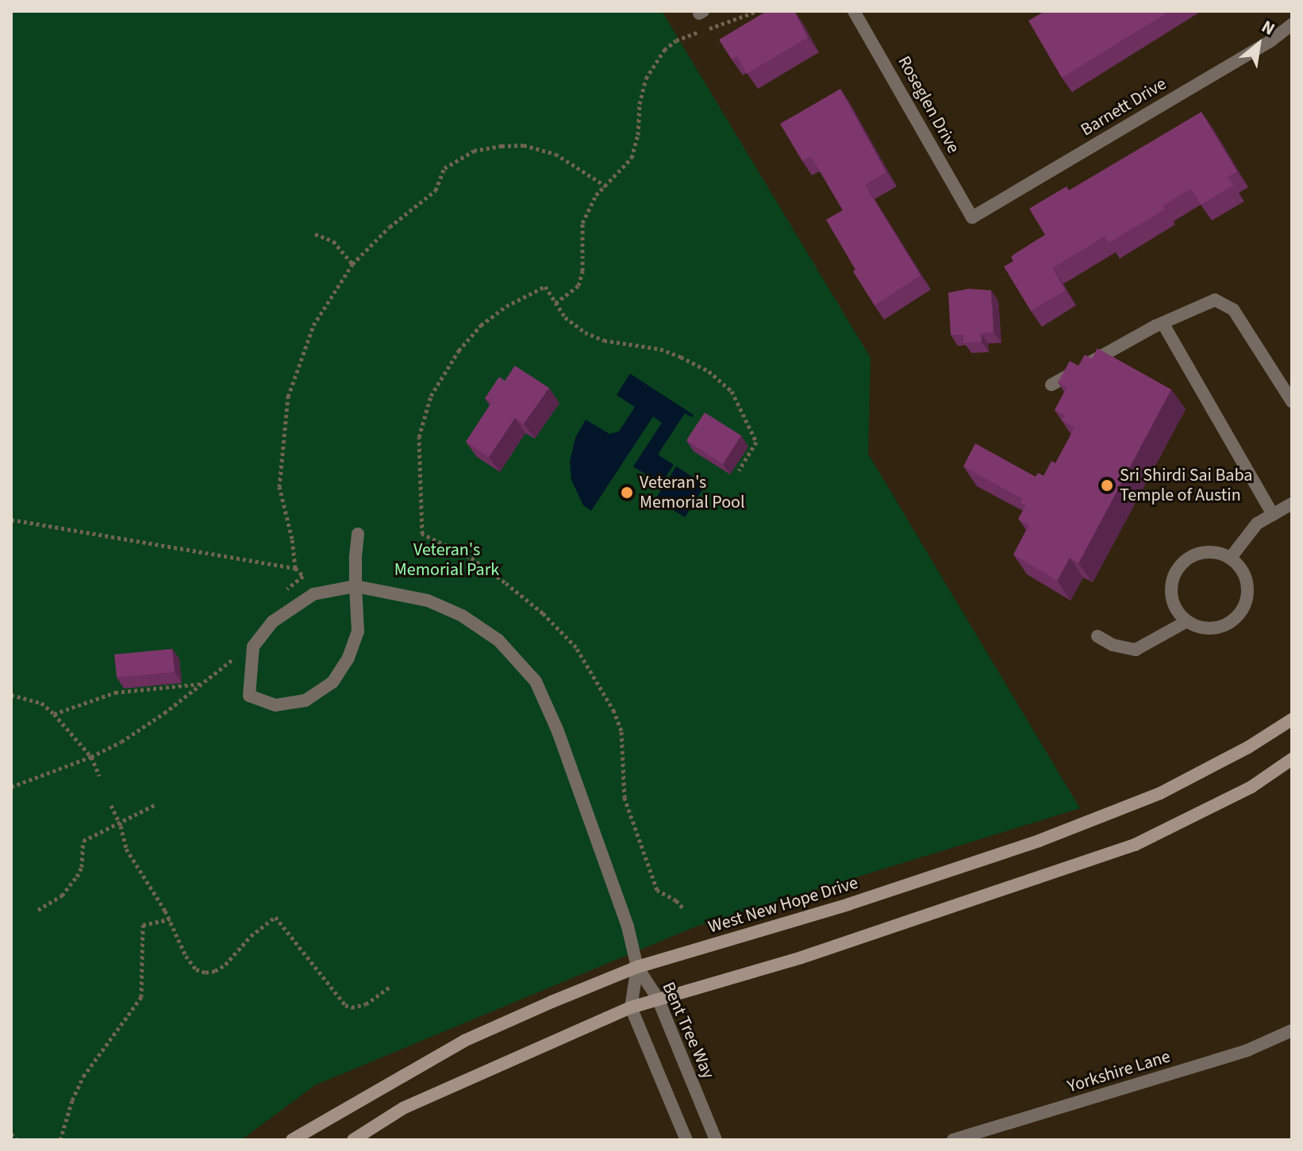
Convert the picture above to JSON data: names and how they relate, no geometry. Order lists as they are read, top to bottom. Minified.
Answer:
{"streets":{"main road":["West New Hope Drive"],"street":["Roseglen Drive","Barnett Drive","Bent Tree Way","Yorkshire Lane"]},"crossings":[["Roseglen Drive","Barnett Drive"],["West New Hope Drive","Bent Tree Way"]],"parks":["Veteran's Memorial Park"],"places":["Sri Shirdi Sai Baba Temple of Austin","Veteran's Memorial Pool"],"north":"top right"}
